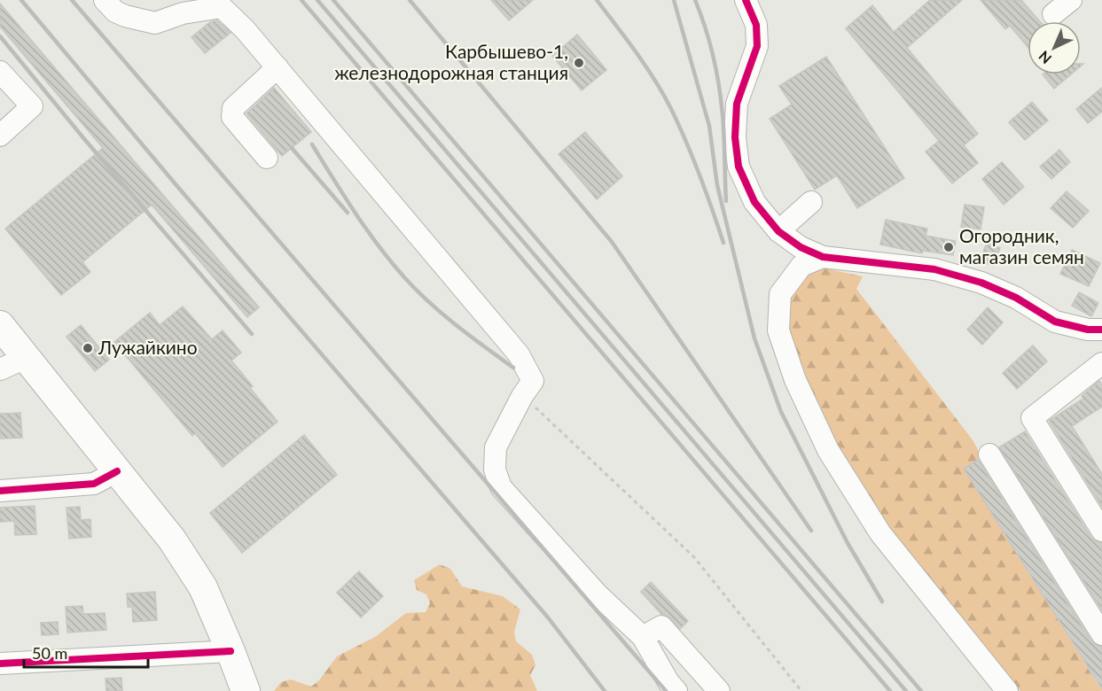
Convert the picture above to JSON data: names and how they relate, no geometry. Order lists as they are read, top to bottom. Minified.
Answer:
{"places":["Карбышево-1, железнодорожная станция","Огородник, магазин семян","Лужайкино"],"scale_bar":"50 m","north":"bottom left"}
